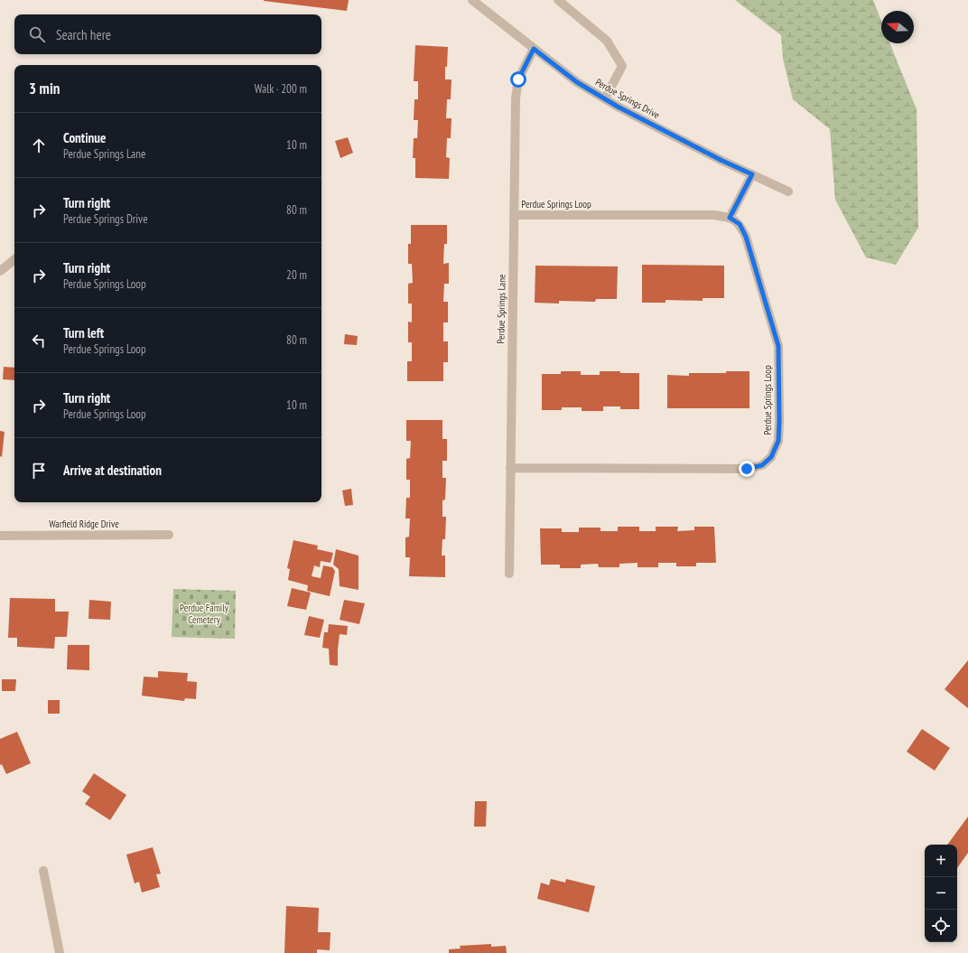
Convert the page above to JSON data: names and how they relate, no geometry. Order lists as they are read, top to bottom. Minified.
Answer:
{"streets":{"street":["Perdue Springs Drive","Perdue Springs Loop","Perdue Springs Lane","Warfield Ridge Drive"]},"crossings":[["Perdue Springs Drive","Perdue Springs Lane"],["Perdue Springs Loop","Perdue Springs Lane"]],"parks":["Perdue Family Cemetery"],"north":"left","page":{"search":"Search here","heading":["3 min","Walk · 200 m"],"list":[["Continue","Perdue Springs Lane","10 m"],["Turn right","Perdue Springs Drive","80 m"],["Turn right","Perdue Springs Loop","20 m"],["Turn left","Perdue Springs Loop","80 m"],["Turn right","Perdue Springs Loop","10 m"],"Arrive at destination"],"map_buttons":["+","−"]}}
